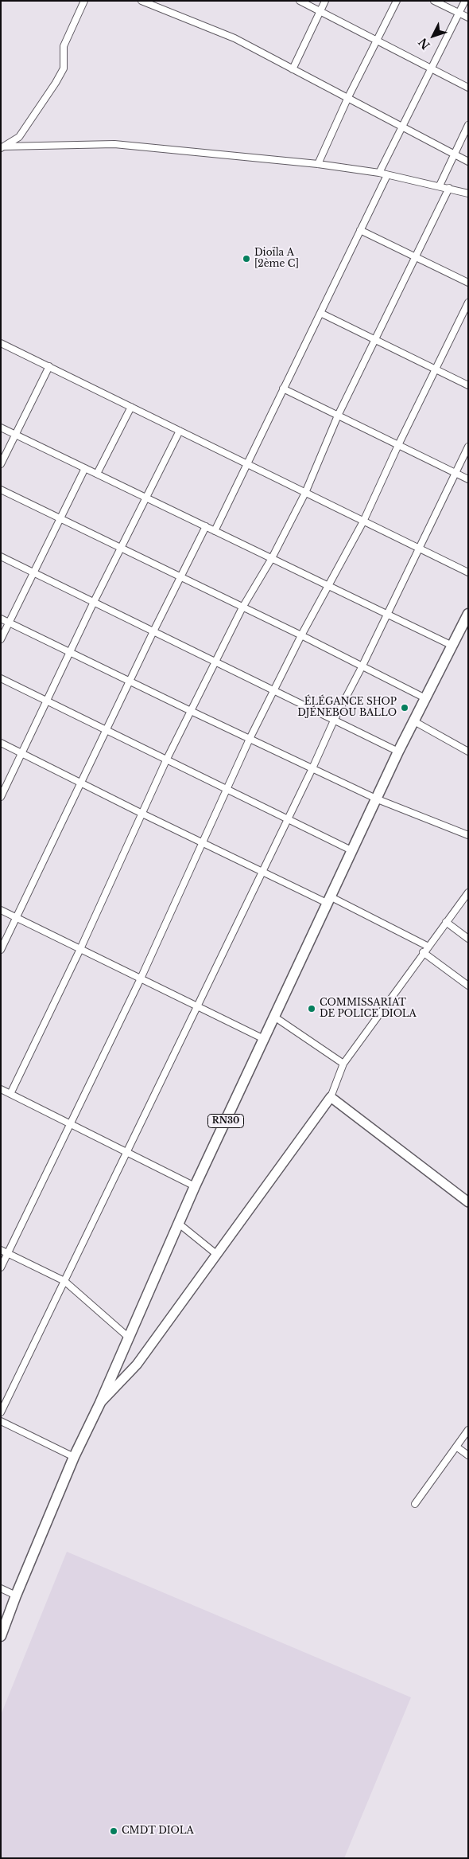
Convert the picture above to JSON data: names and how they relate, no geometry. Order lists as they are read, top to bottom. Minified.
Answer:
{"streets":{"main road":["RN30"]},"places":["Dioïla A [2ème C]","ÉLÉGANCE SHOP DJÉNEBOU BALLO","COMMISSARIAT DE POLICE DIOLA","CMDT DIOLA"],"north":"bottom left"}
